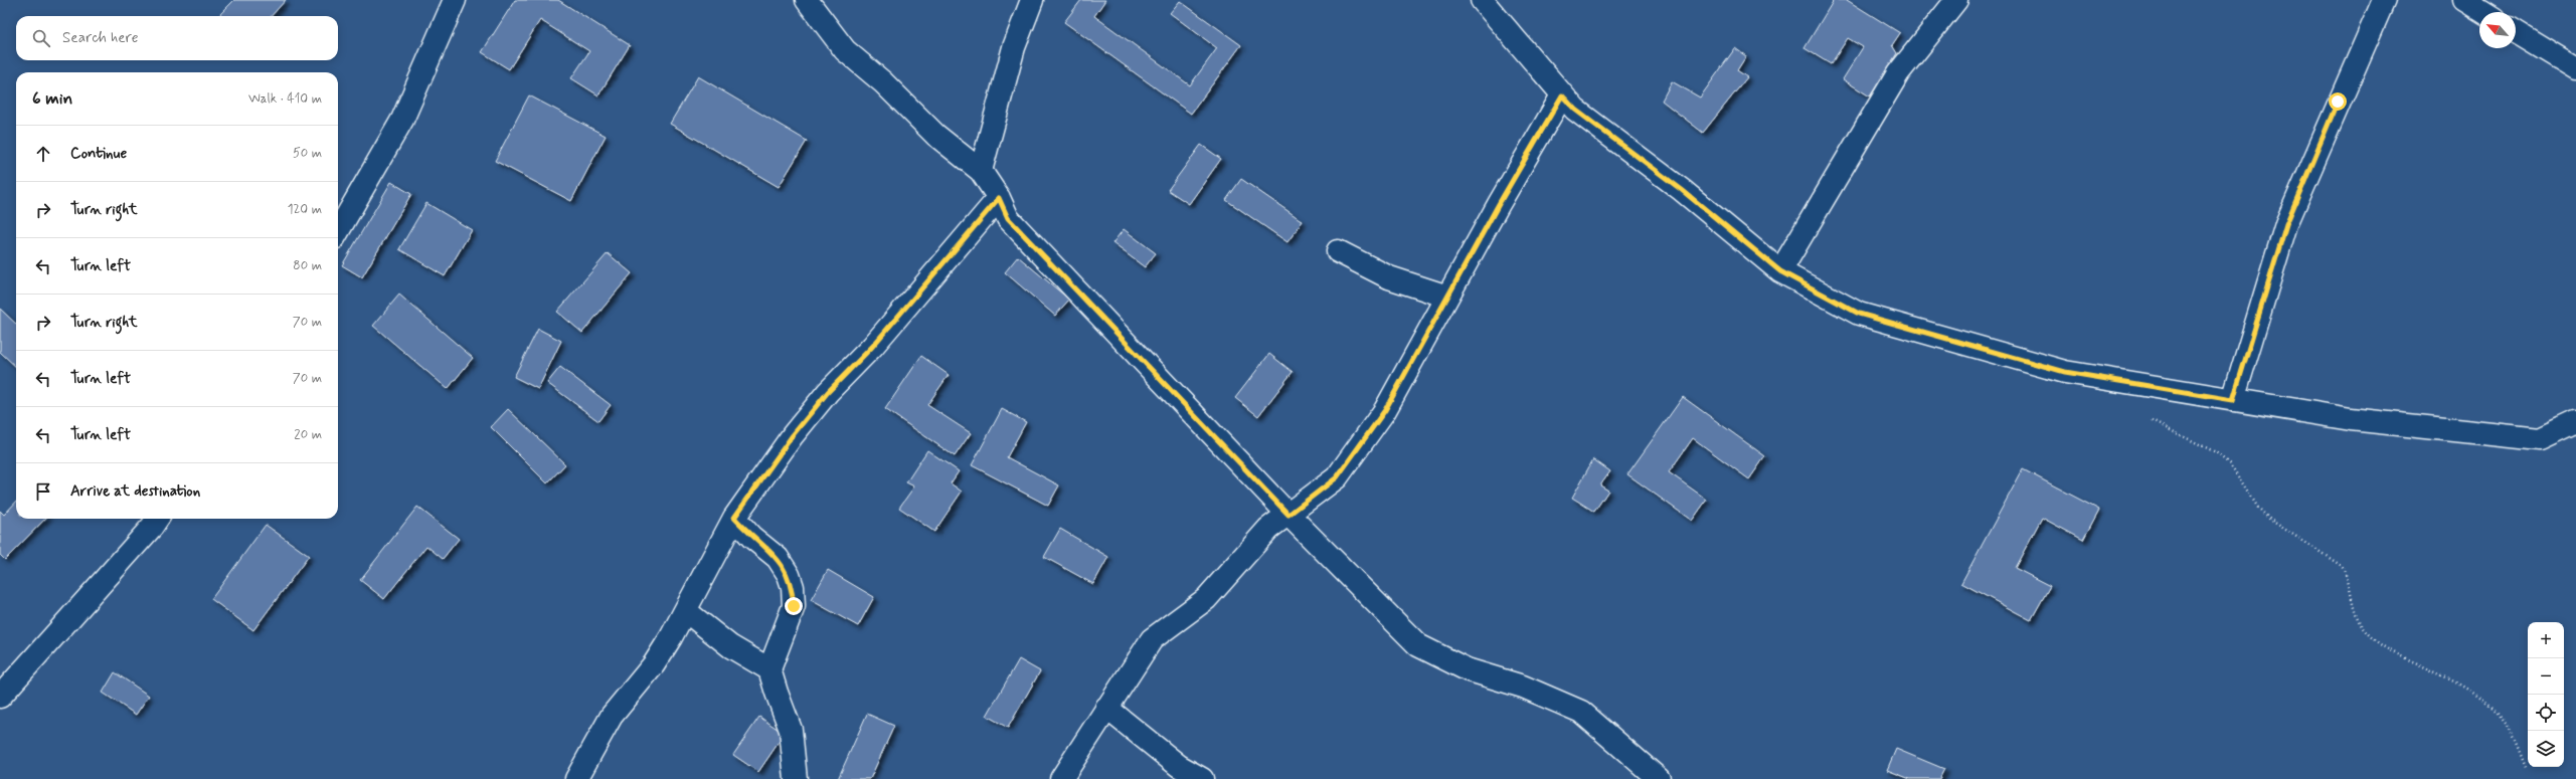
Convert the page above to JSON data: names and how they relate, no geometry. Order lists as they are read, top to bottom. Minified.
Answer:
{"north":"top left","page":{"search":"Search here","heading":["6 min","Walk · 410 m"],"list":[["Continue","50 m"],["Turn right","120 m"],["Turn left","80 m"],["Turn right","70 m"],["Turn left","70 m"],["Turn left","20 m"],"Arrive at destination"],"map_buttons":["+","−"]}}
